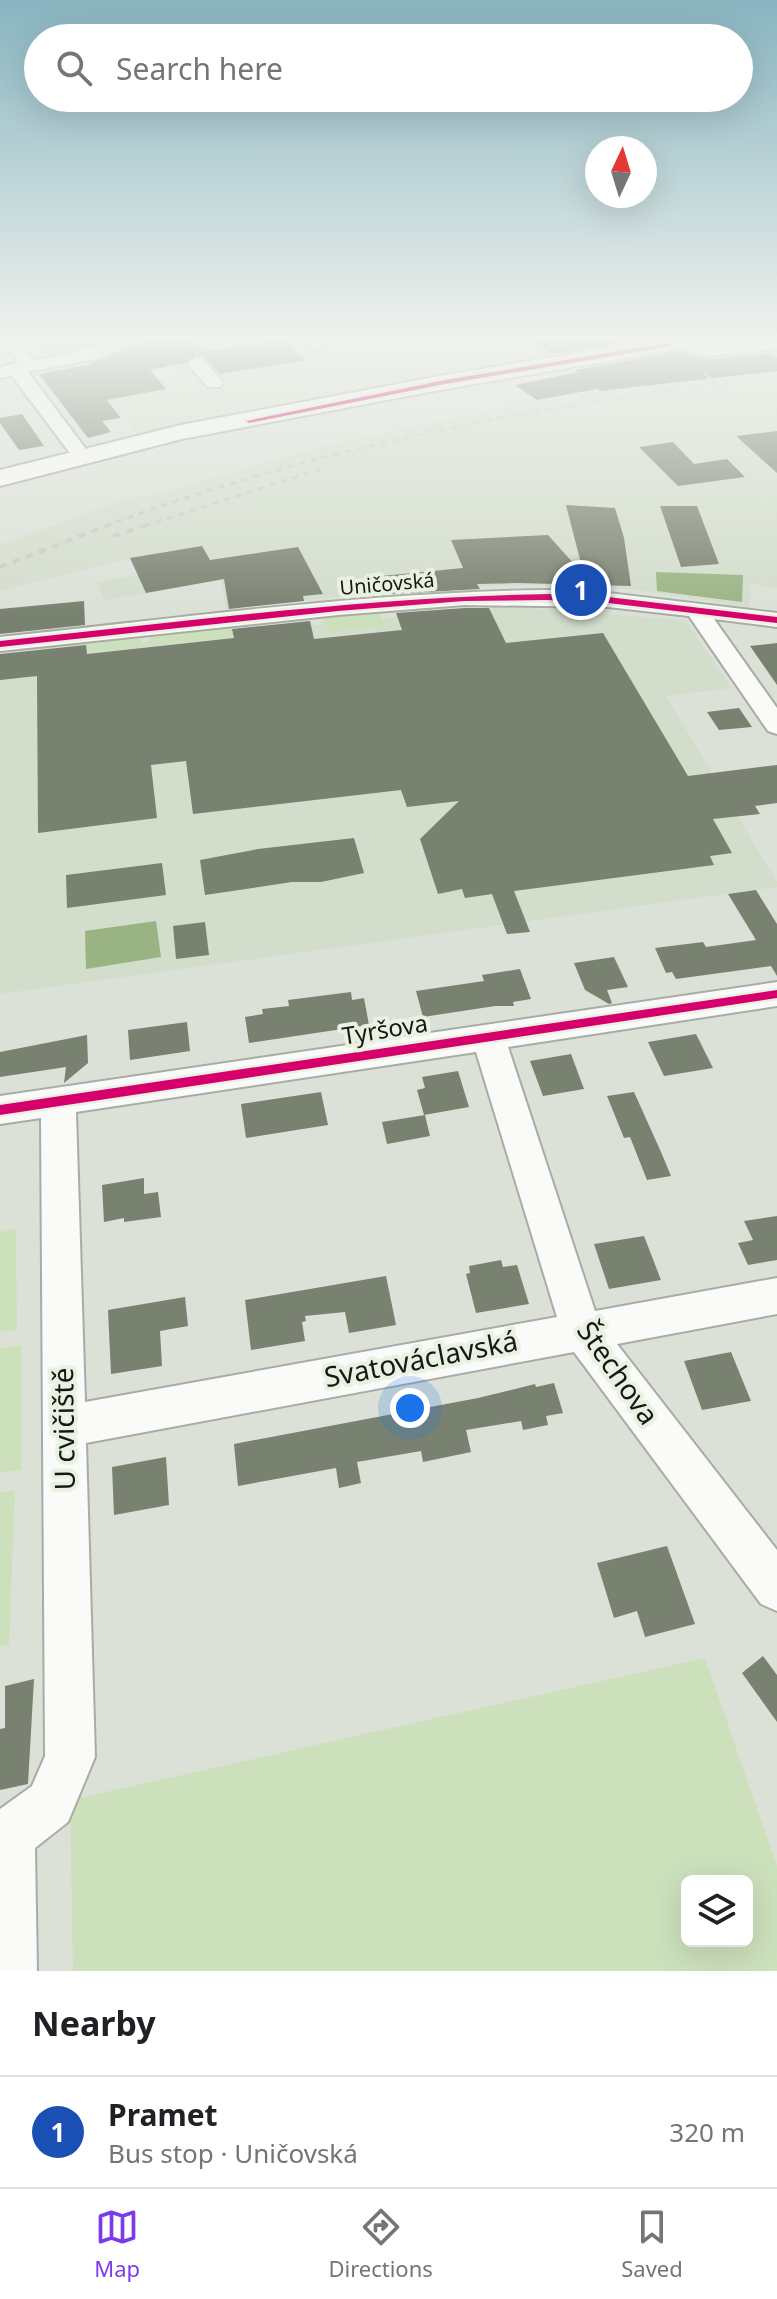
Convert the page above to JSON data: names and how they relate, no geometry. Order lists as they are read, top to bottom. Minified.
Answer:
{"streets":{"street":["Uničovská","Tyršova","Svatováclavská","Štechova","U cvičiště"]},"crossings":[["Tyršova","Štechova"],["Tyršova","U cvičiště"],["Svatováclavská","Štechova"],["Svatováclavská","U cvičiště"]],"north":"top","page":{"search":"Search here","pins":"1","heading":"Nearby","list":[{"mark":"1","name":"Pramet","note":"Bus stop · Uničovská","value":"320 m"}],"nav":["Map","Directions","Saved"]}}
